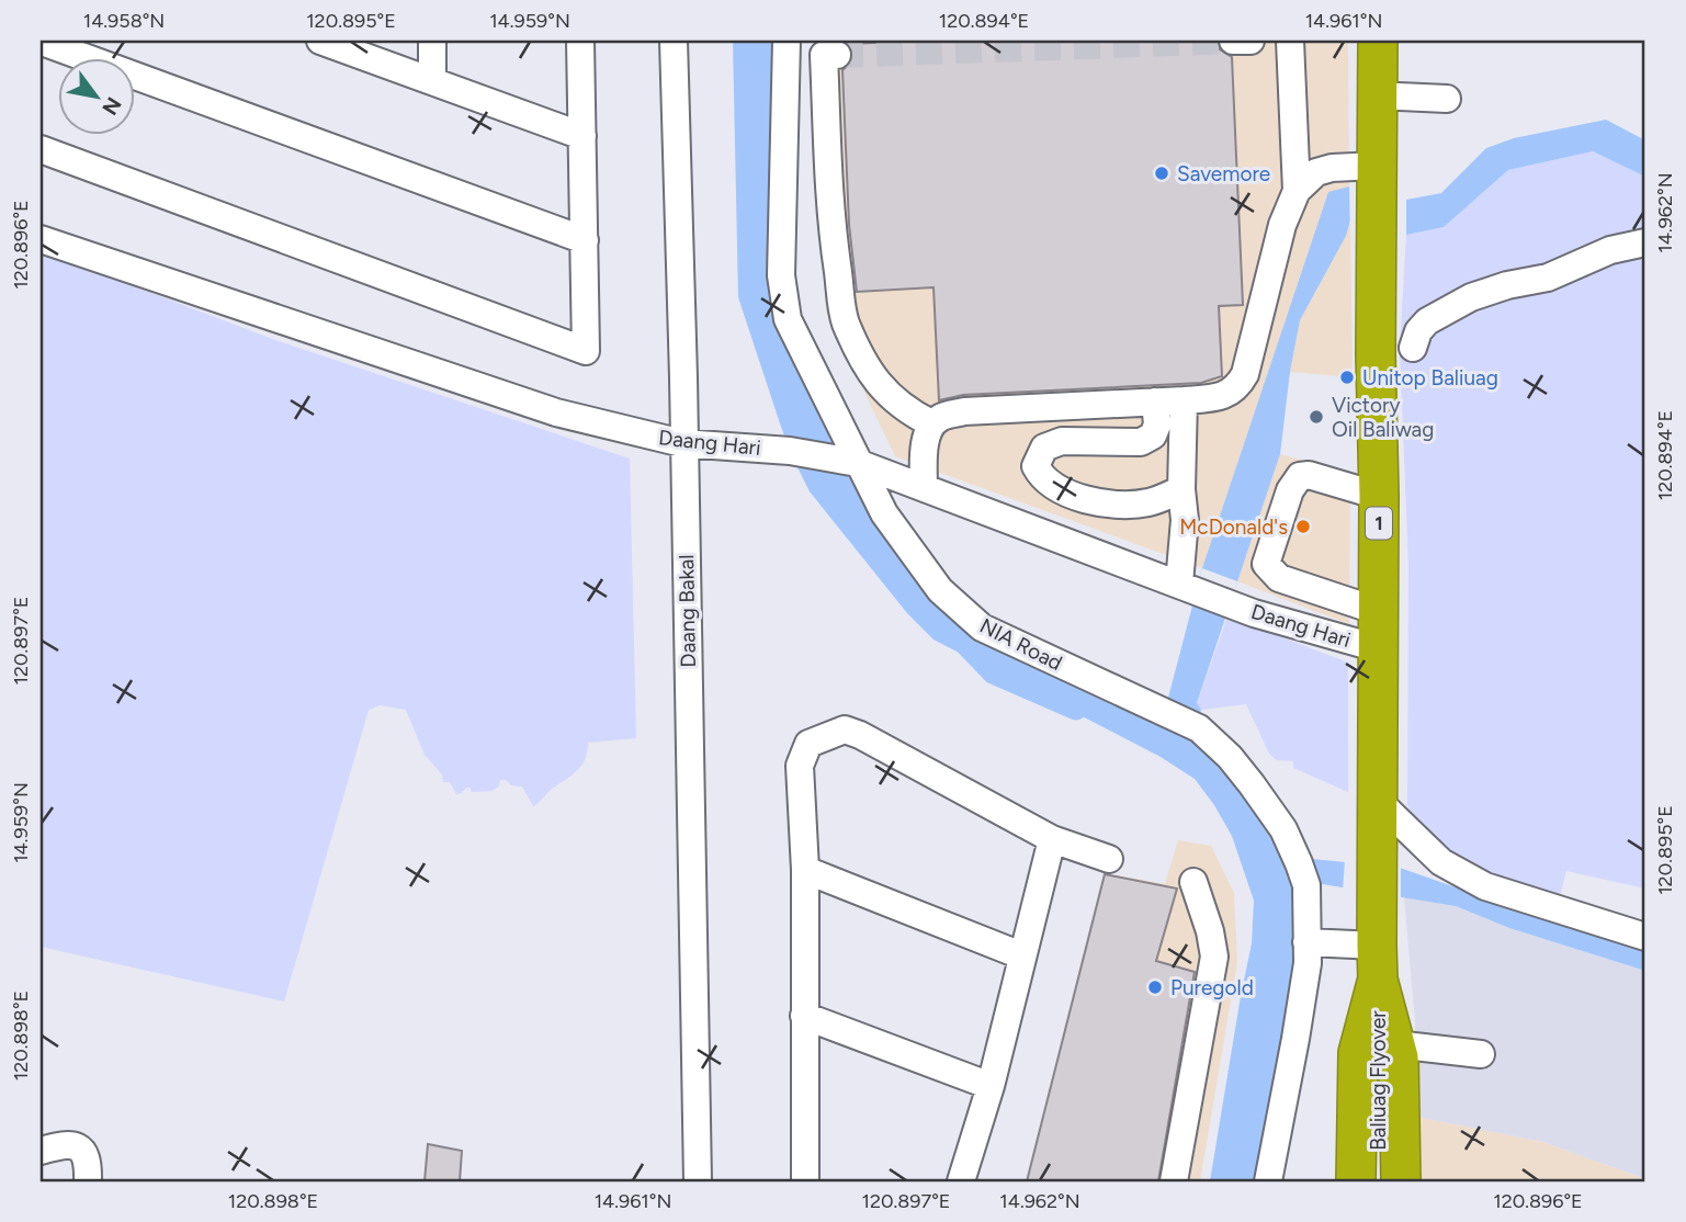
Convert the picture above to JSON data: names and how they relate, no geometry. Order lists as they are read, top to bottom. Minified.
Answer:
{"streets":{"highway":["1","Baliuag Flyover"],"street":["Daang Hari","Daang Bakal","NIA Road"]},"crossings":[["Daang Hari","1"],["Daang Hari","Daang Bakal"],["Daang Hari","NIA Road"],["1","Baliuag Flyover"]],"places":["Savemore","Unitop Baliuag","Victory Oil Baliwag","McDonald's","Puregold"],"north":"bottom right","coordinates":["14.958°N","120.895°E","14.959°N","120.894°E","14.961°N","14.962°N","120.896°E","120.897°E","120.898°E"]}
